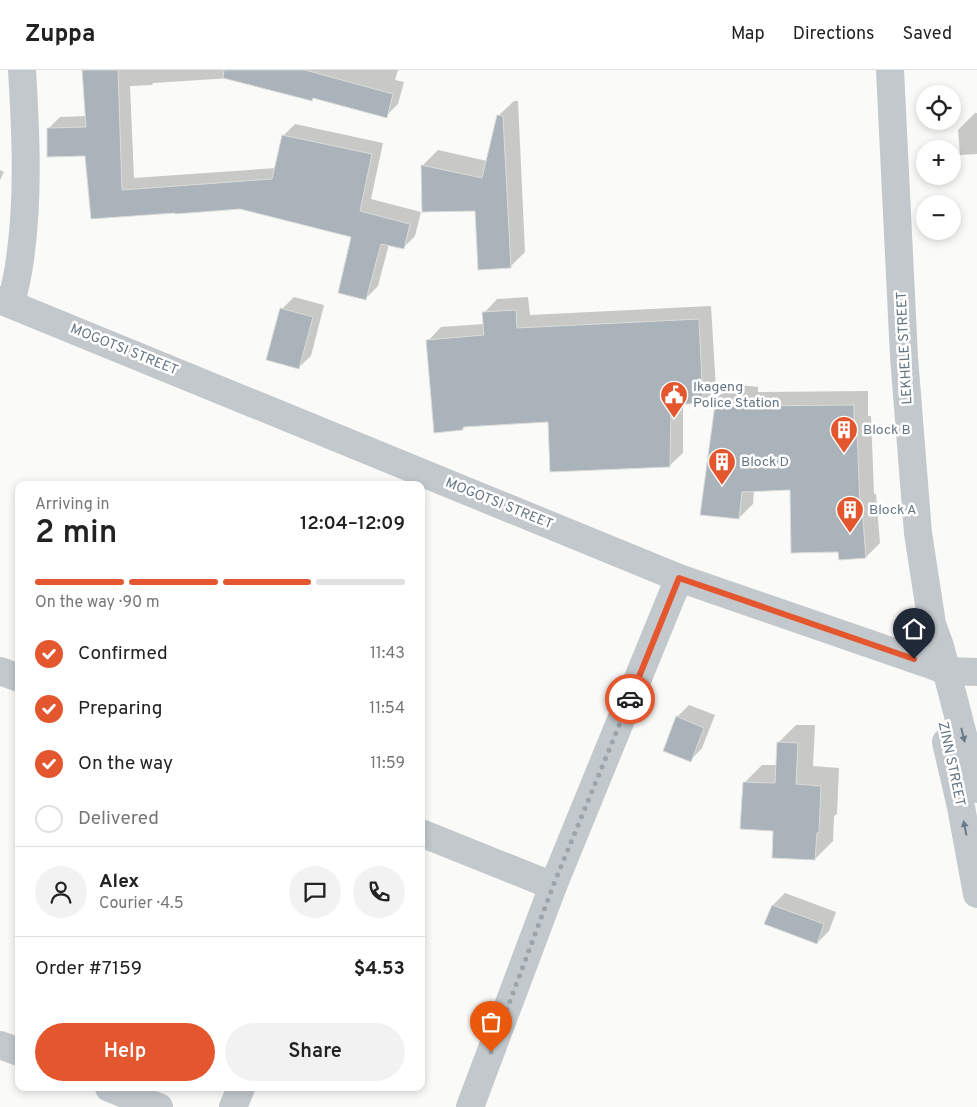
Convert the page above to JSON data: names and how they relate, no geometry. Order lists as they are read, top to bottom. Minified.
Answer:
{"streets":{"street":["LEKHELE STREET","MOGOTSI STREET","ZINN STREET"]},"crossings":[["LEKHELE STREET","MOGOTSI STREET"],["LEKHELE STREET","ZINN STREET"],["MOGOTSI STREET","ZINN STREET"]],"places":{"public building":["Ikageng Police Station"],"building":["Block B","Block D","Block A"]},"page":{"header":"Zuppa","nav":["Map","Directions","Saved"],"map_buttons":["+","−"],"heading":["2 min","Arriving in","12:04–12:09"],"panel":["Alex","Courier · 4.5","Order #7159","$4.53"],"bar":"On the way · 90 m","list":[["Confirmed","11:43"],["Preparing","11:54"],["On the way","11:59"],"Delivered"],"buttons":["Help","Share"]}}
